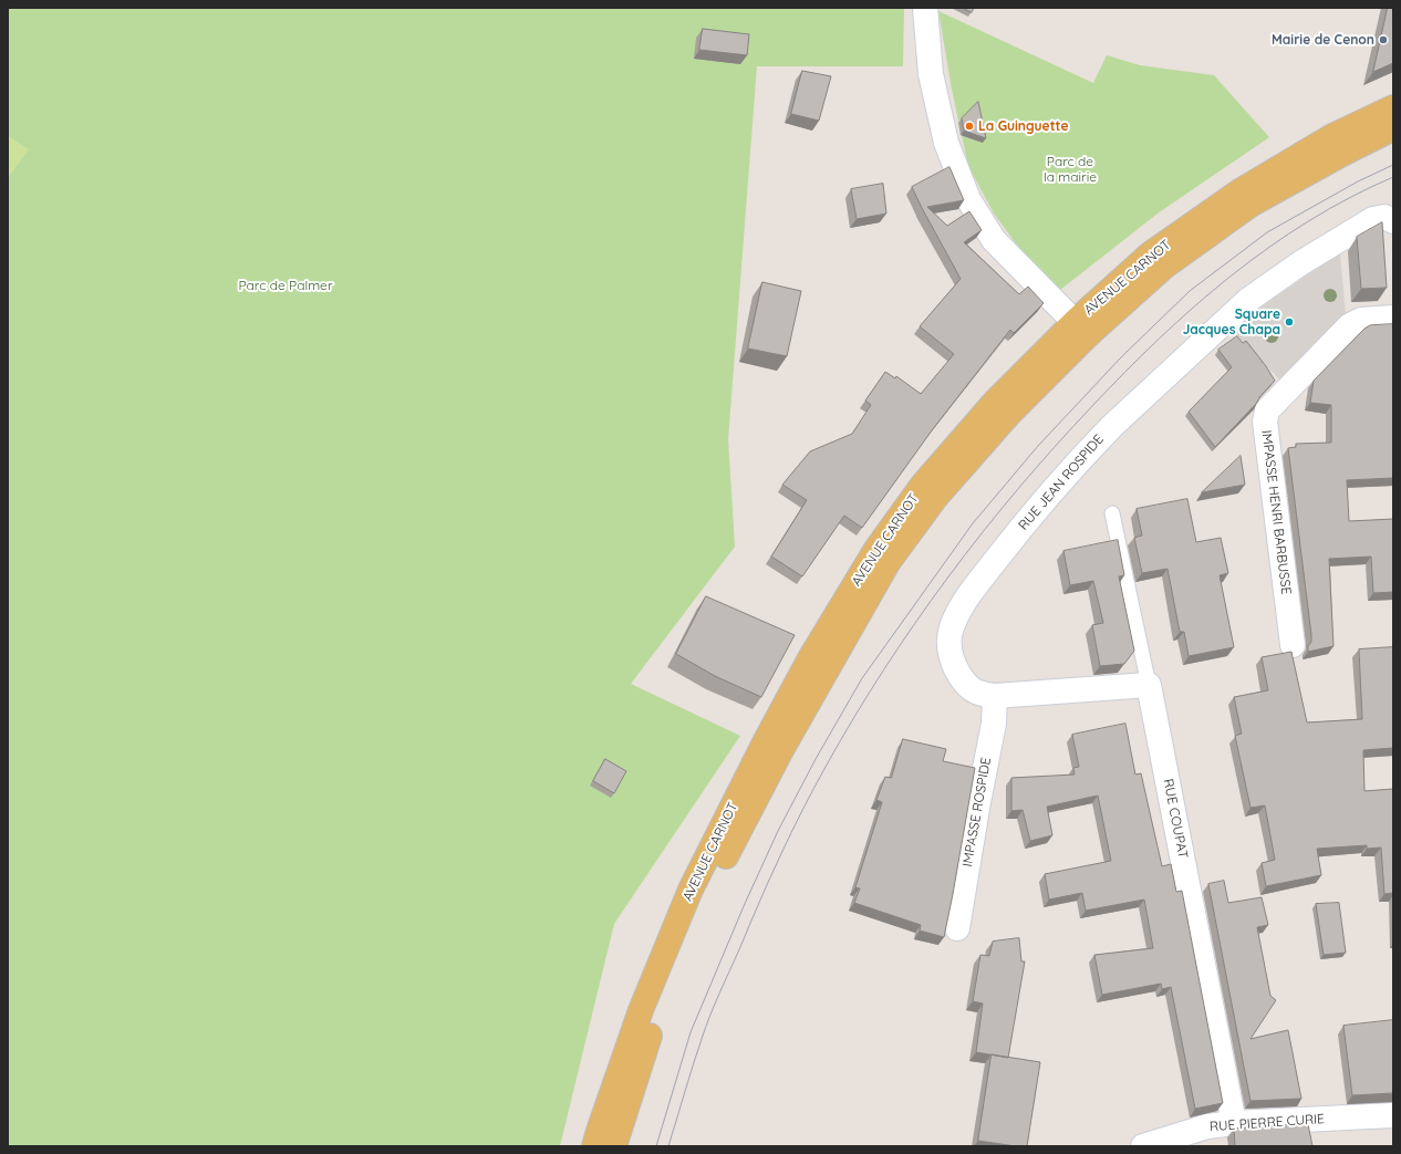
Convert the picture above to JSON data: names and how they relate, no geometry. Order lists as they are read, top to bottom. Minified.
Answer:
{"streets":{"main road":["AVENUE CARNOT"],"street":["RUE JEAN ROSPIDE","IMPASSE HENRI BARBUSSE","IMPASSE ROSPIDE","RUE COUPAT","RUE PIERRE CURIE"]},"crossings":[["RUE JEAN ROSPIDE","IMPASSE ROSPIDE"],["RUE JEAN ROSPIDE","RUE COUPAT"],["RUE COUPAT","RUE PIERRE CURIE"]],"parks":["Parc de la mairie","Parc de Palmer"],"places":["Mairie de Cenon","La Guinguette","Square Jacques Chapa"]}
